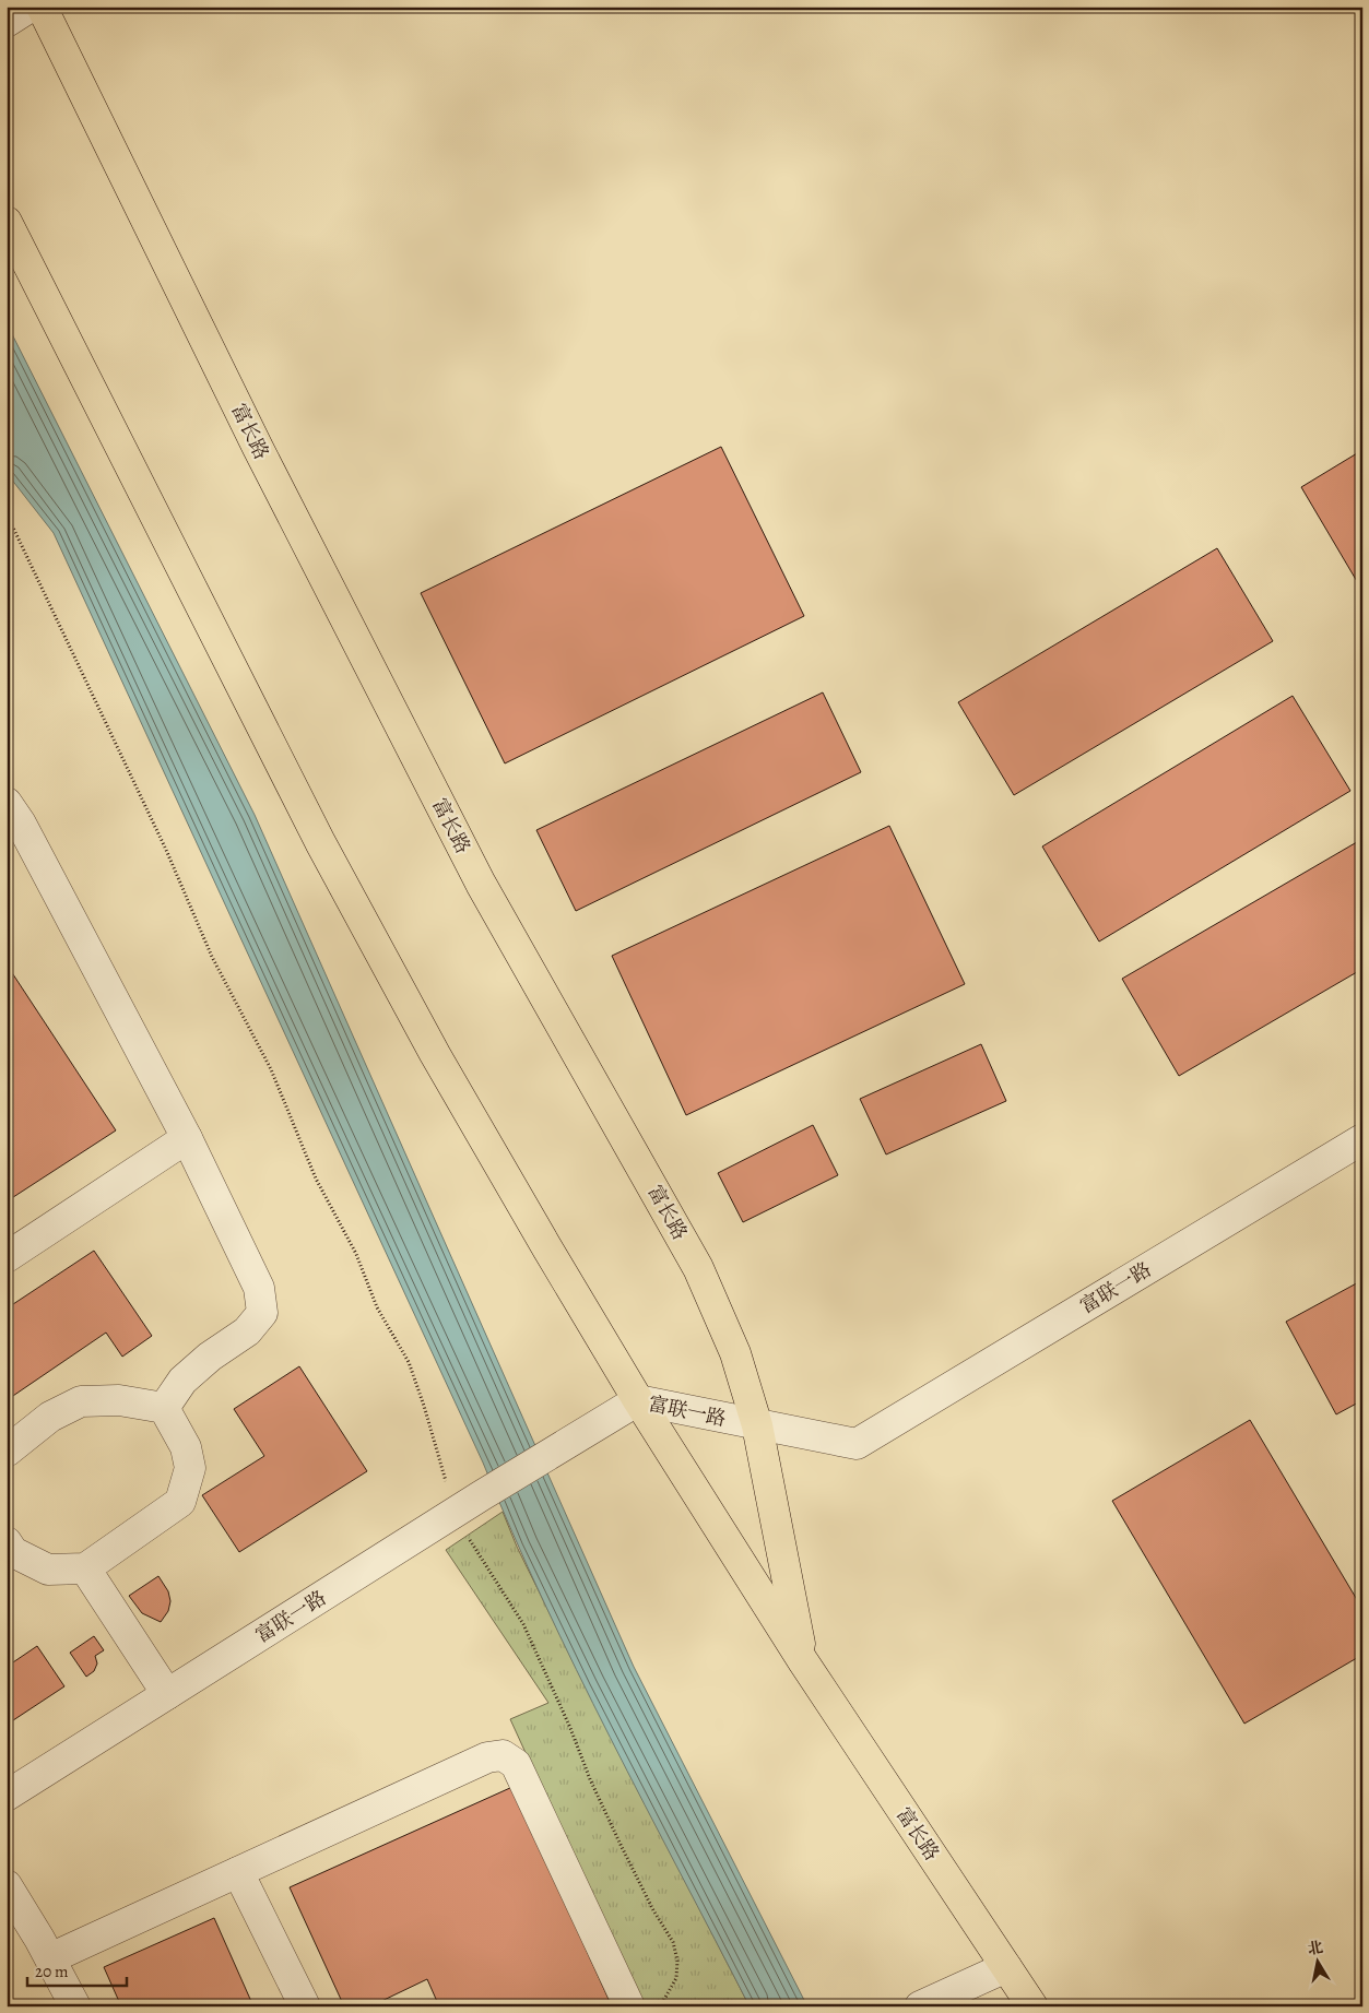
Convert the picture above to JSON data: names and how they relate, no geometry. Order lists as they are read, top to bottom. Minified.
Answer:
{"streets":{"main road":["富长路"],"street":["富联一路"]},"crossings":[["富长路","富联一路"]],"scale_bar":"20 m","north":"top"}
